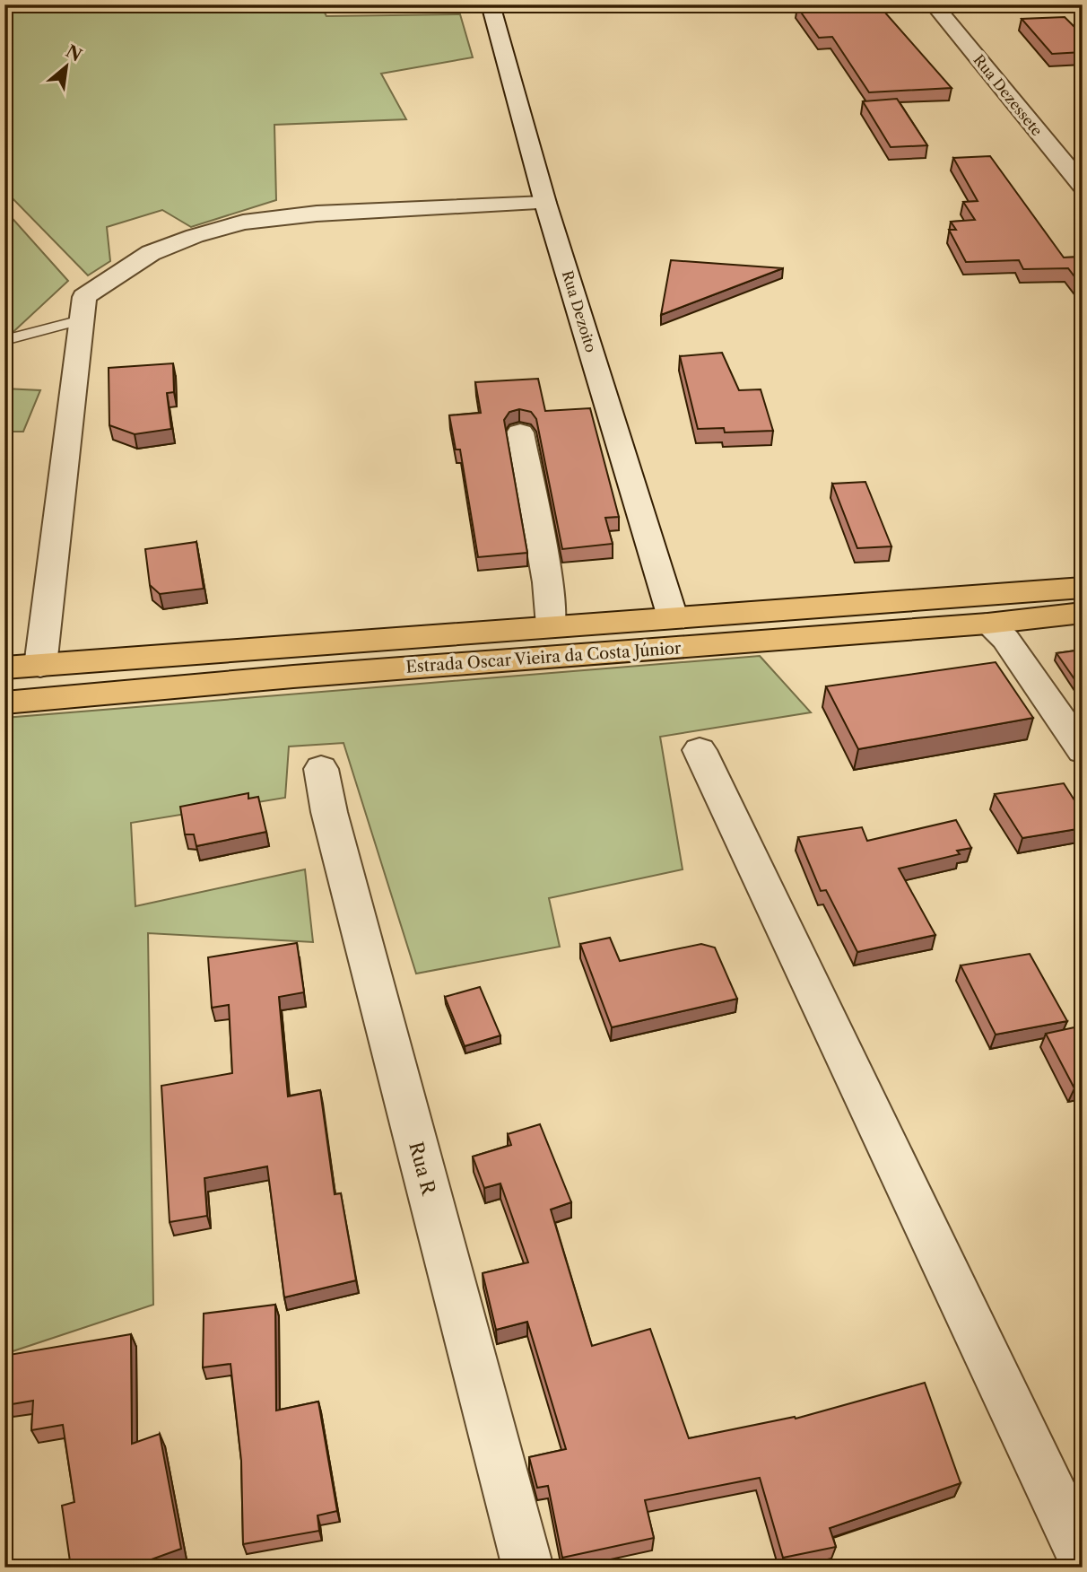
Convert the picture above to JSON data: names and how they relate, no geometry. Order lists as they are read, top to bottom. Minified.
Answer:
{"streets":{"main road":["Estrada Oscar Vieira da Costa Júnior"],"street":["Rua Dezessete","Rua Dezoito","Rua R"]},"crossings":[["Rua Dezoito","Estrada Oscar Vieira da Costa Júnior"]],"north":"top right"}
